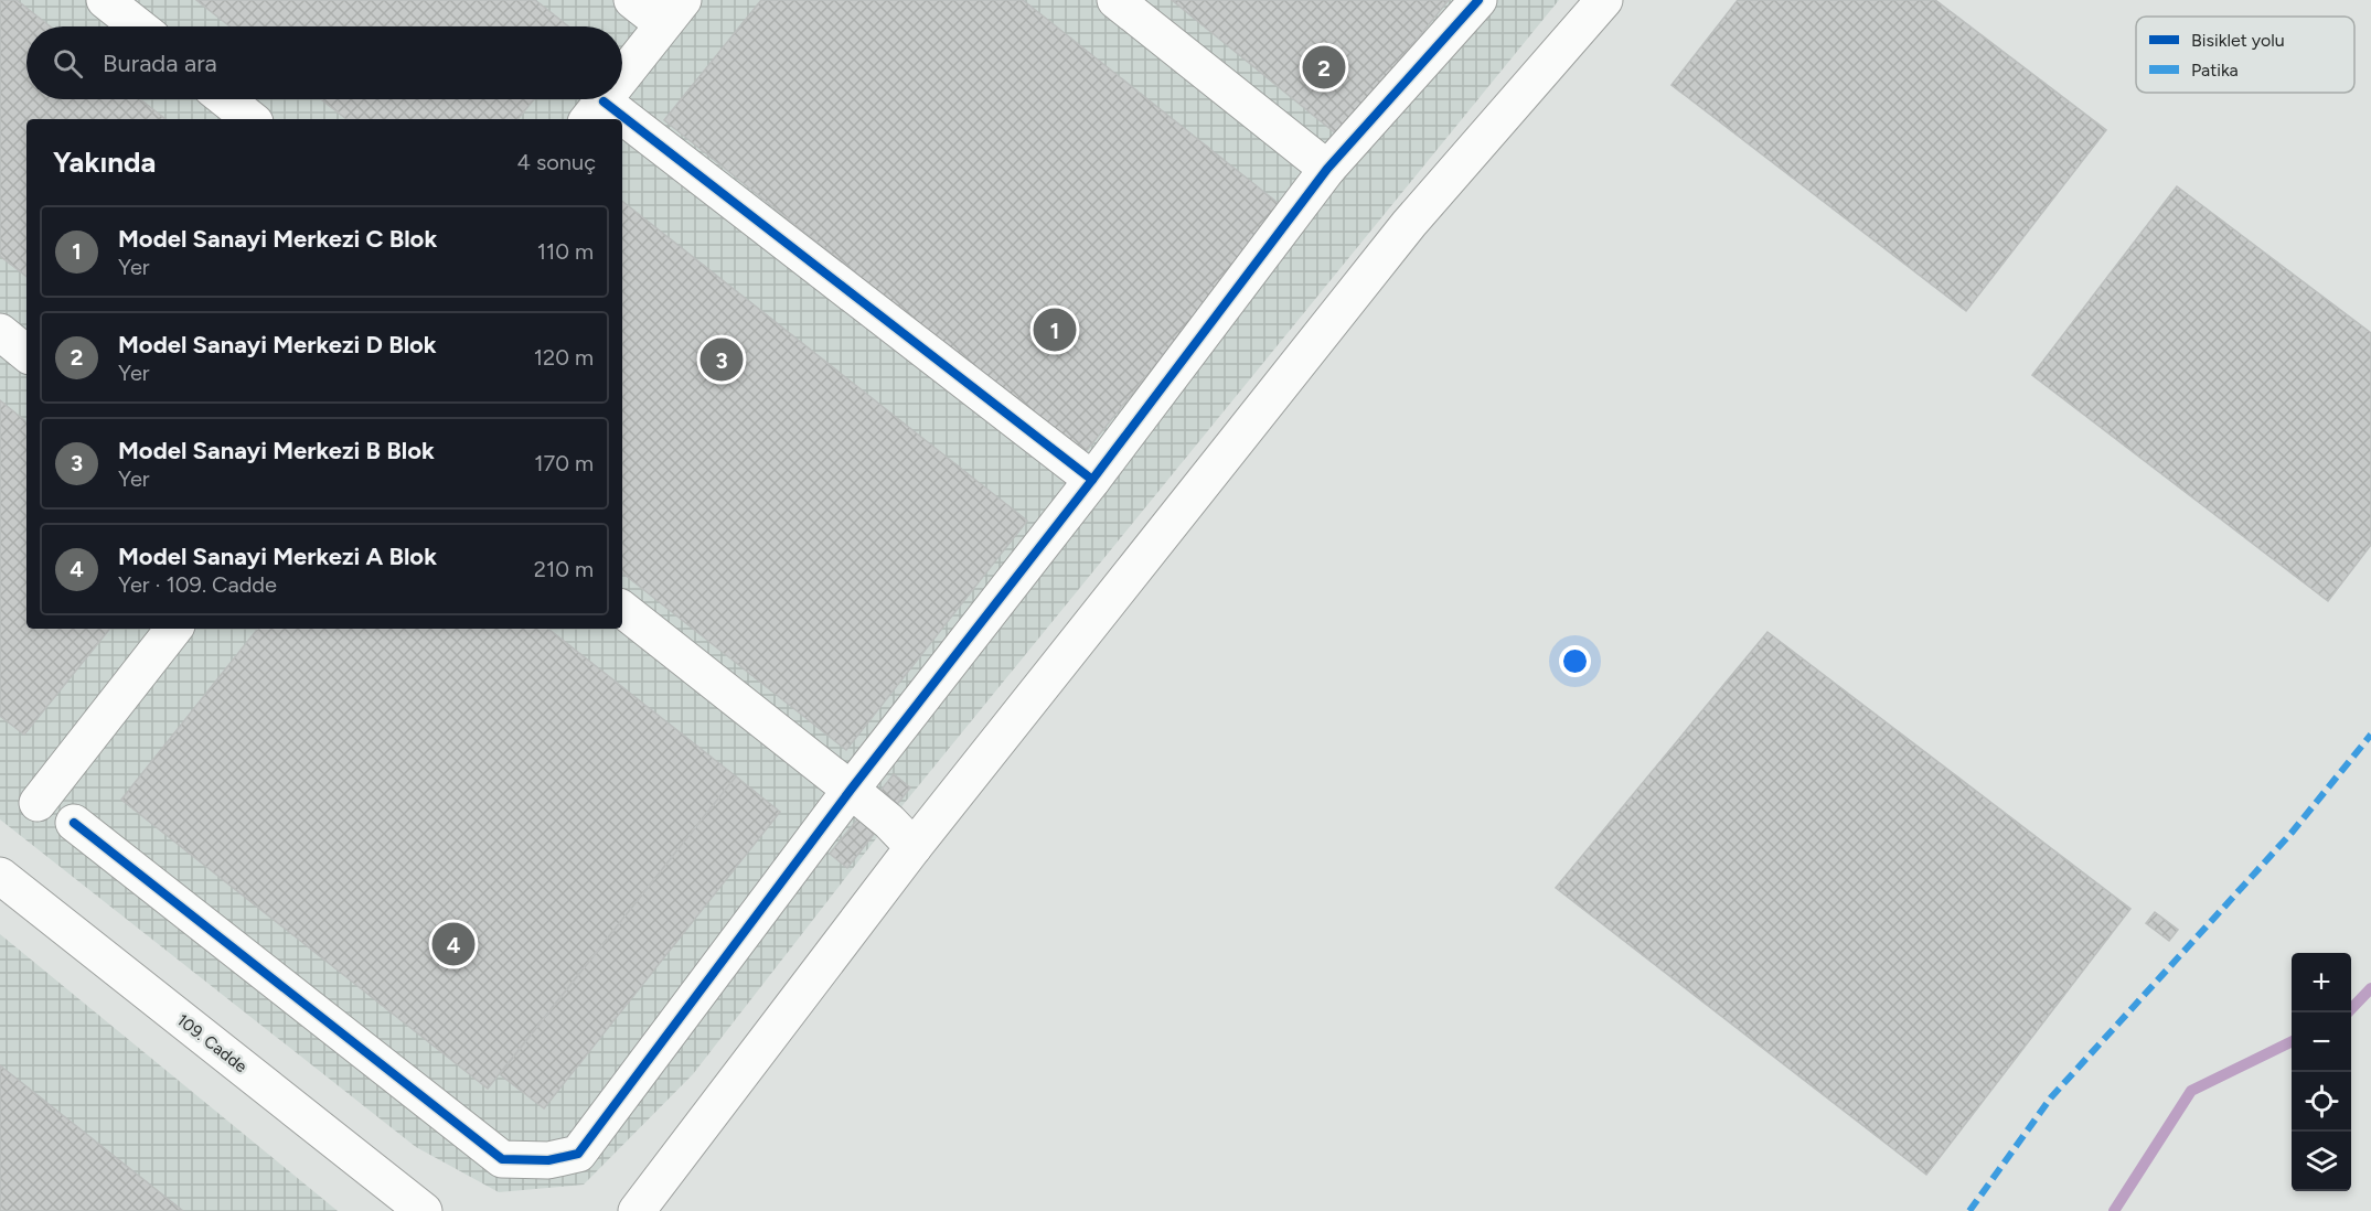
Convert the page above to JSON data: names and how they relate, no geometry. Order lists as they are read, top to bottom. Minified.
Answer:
{"streets":{"street":["109. Cadde"]},"legend":["Bisiklet yolu","Patika"],"page":{"search":"Burada ara","pins":["2","1","3","4"],"heading":["Yakında","4 sonuç"],"list":[{"mark":"1","name":"Model Sanayi Merkezi C Blok","note":"Yer","value":"110 m"},{"mark":"2","name":"Model Sanayi Merkezi D Blok","note":"Yer","value":"120 m"},{"mark":"3","name":"Model Sanayi Merkezi B Blok","note":"Yer","value":"170 m"},{"mark":"4","name":"Model Sanayi Merkezi A Blok","note":"Yer · 109. Cadde","value":"210 m"}],"map_buttons":["+","−"]}}
